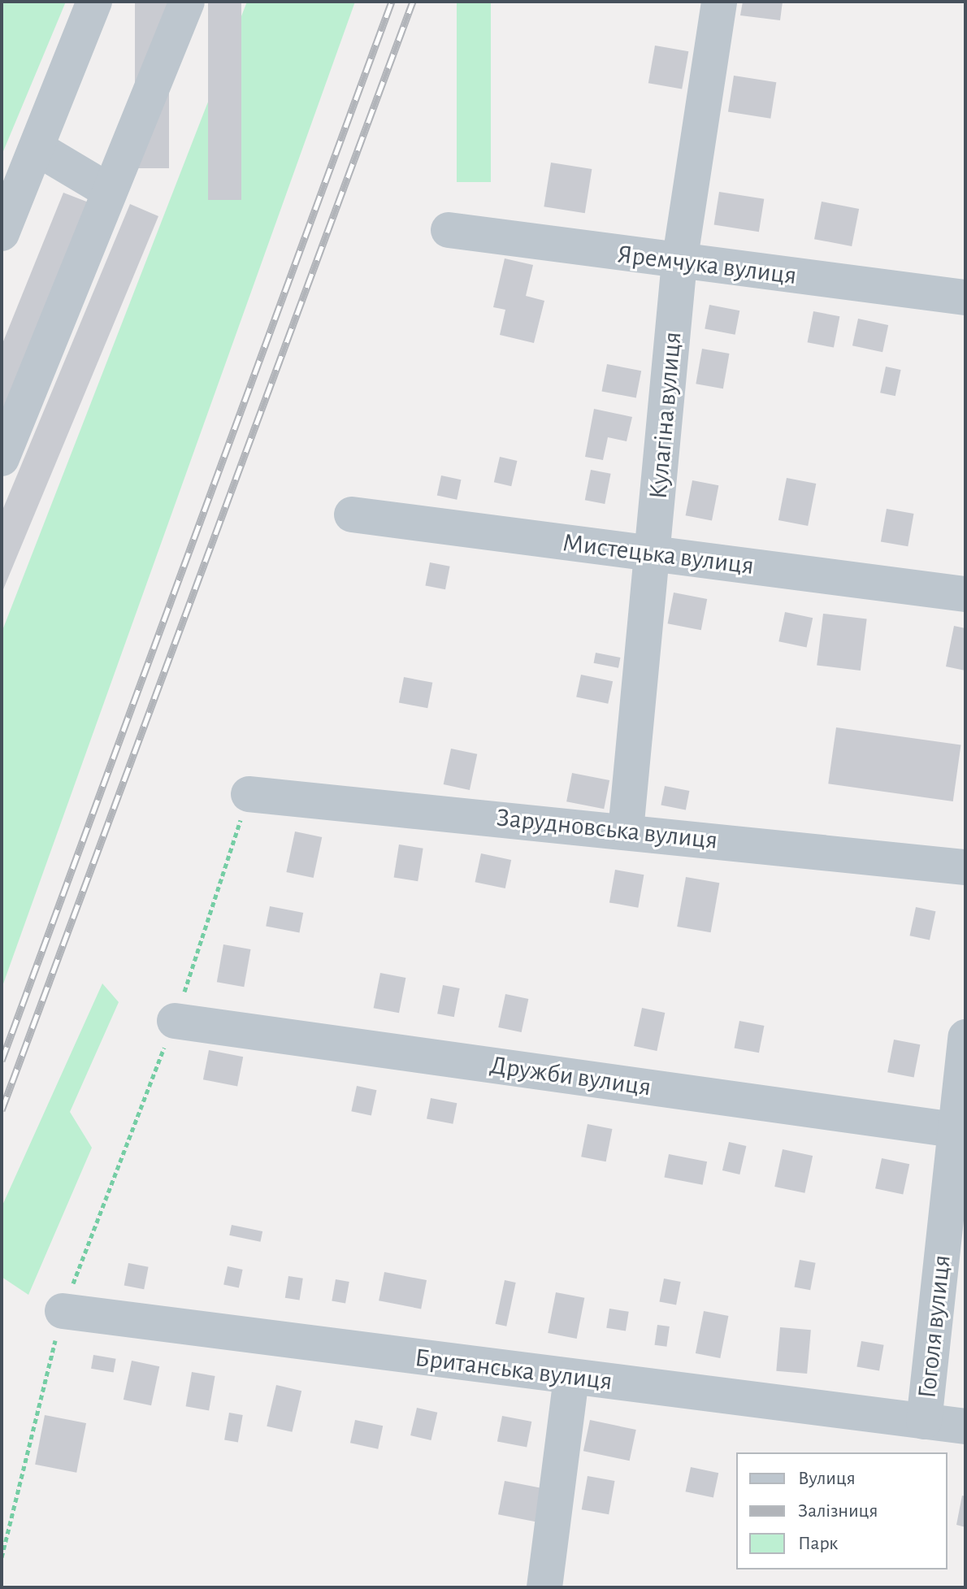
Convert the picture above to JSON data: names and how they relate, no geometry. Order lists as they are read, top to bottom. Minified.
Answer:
{"streets":{"street":["Яремчука вулиця","Кулагіна вулиця","Мистецька вулиця","Зарудновська вулиця","Дружби вулиця","Гоголя вулиця","Британська вулиця"]},"crossings":[["Яремчука вулиця","Кулагіна вулиця"],["Кулагіна вулиця","Мистецька вулиця"],["Кулагіна вулиця","Зарудновська вулиця"],["Дружби вулиця","Гоголя вулиця"],["Гоголя вулиця","Британська вулиця"]],"legend":["Вулиця","Залізниця","Парк"]}
